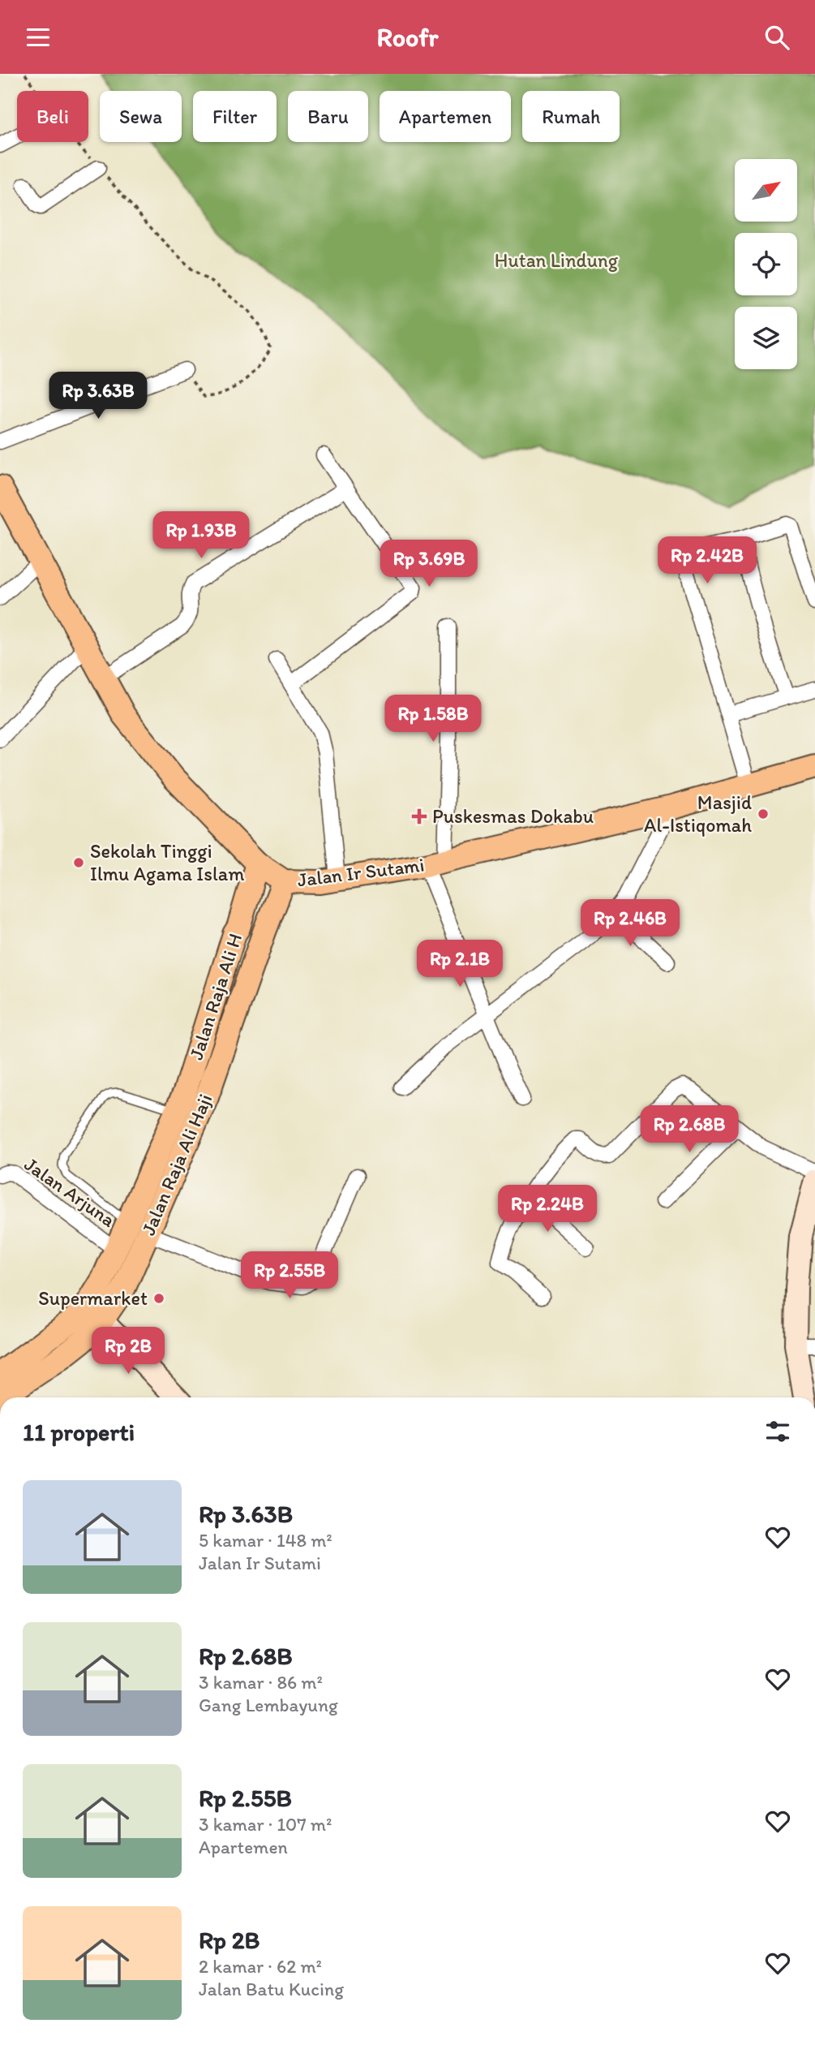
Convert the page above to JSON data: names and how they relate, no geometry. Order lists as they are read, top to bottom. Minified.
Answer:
{"streets":{"main road":["Jalan Ir Sutami","Jalan Raja Ali H","Jalan Raja Ali Haji"],"street":["Jalan Arjuna"]},"crossings":[["Jalan Ir Sutami","Jalan Raja Ali H"],["Jalan Ir Sutami","Jalan Raja Ali Haji"],["Jalan Raja Ali H","Jalan Raja Ali Haji"],["Jalan Raja Ali H","Jalan Arjuna"]],"parks":["Hutan Lindung"],"places":{"other":["Masjid Al-Istiqomah","Sekolah Tinggi Ilmu Agama Islam","Supermarket"],"health":["Puskesmas Dokabu"]},"north":"top right","page":{"header":"Roofr","chip":["Beli","Sewa","Filter","Baru","Apartemen","Rumah"],"price":["Rp 3.63B","Rp 1.93B","Rp 2.42B","Rp 3.69B","Rp 1.58B","Rp 2.46B","Rp 2.1B","Rp 2.68B","Rp 2.24B","Rp 2.55B","Rp 2B"],"heading":"11 properti","list":[{"name":"Rp 3.63B","note":"5 kamar · 148 m² · Jalan Ir Sutami"},{"name":"Rp 2.68B","note":"3 kamar · 86 m² · Gang Lembayung"},{"name":"Rp 2.55B","note":"3 kamar · 107 m² · Apartemen"},{"name":"Rp 2B","note":"2 kamar · 62 m² · Jalan Batu Kucing"}]}}
